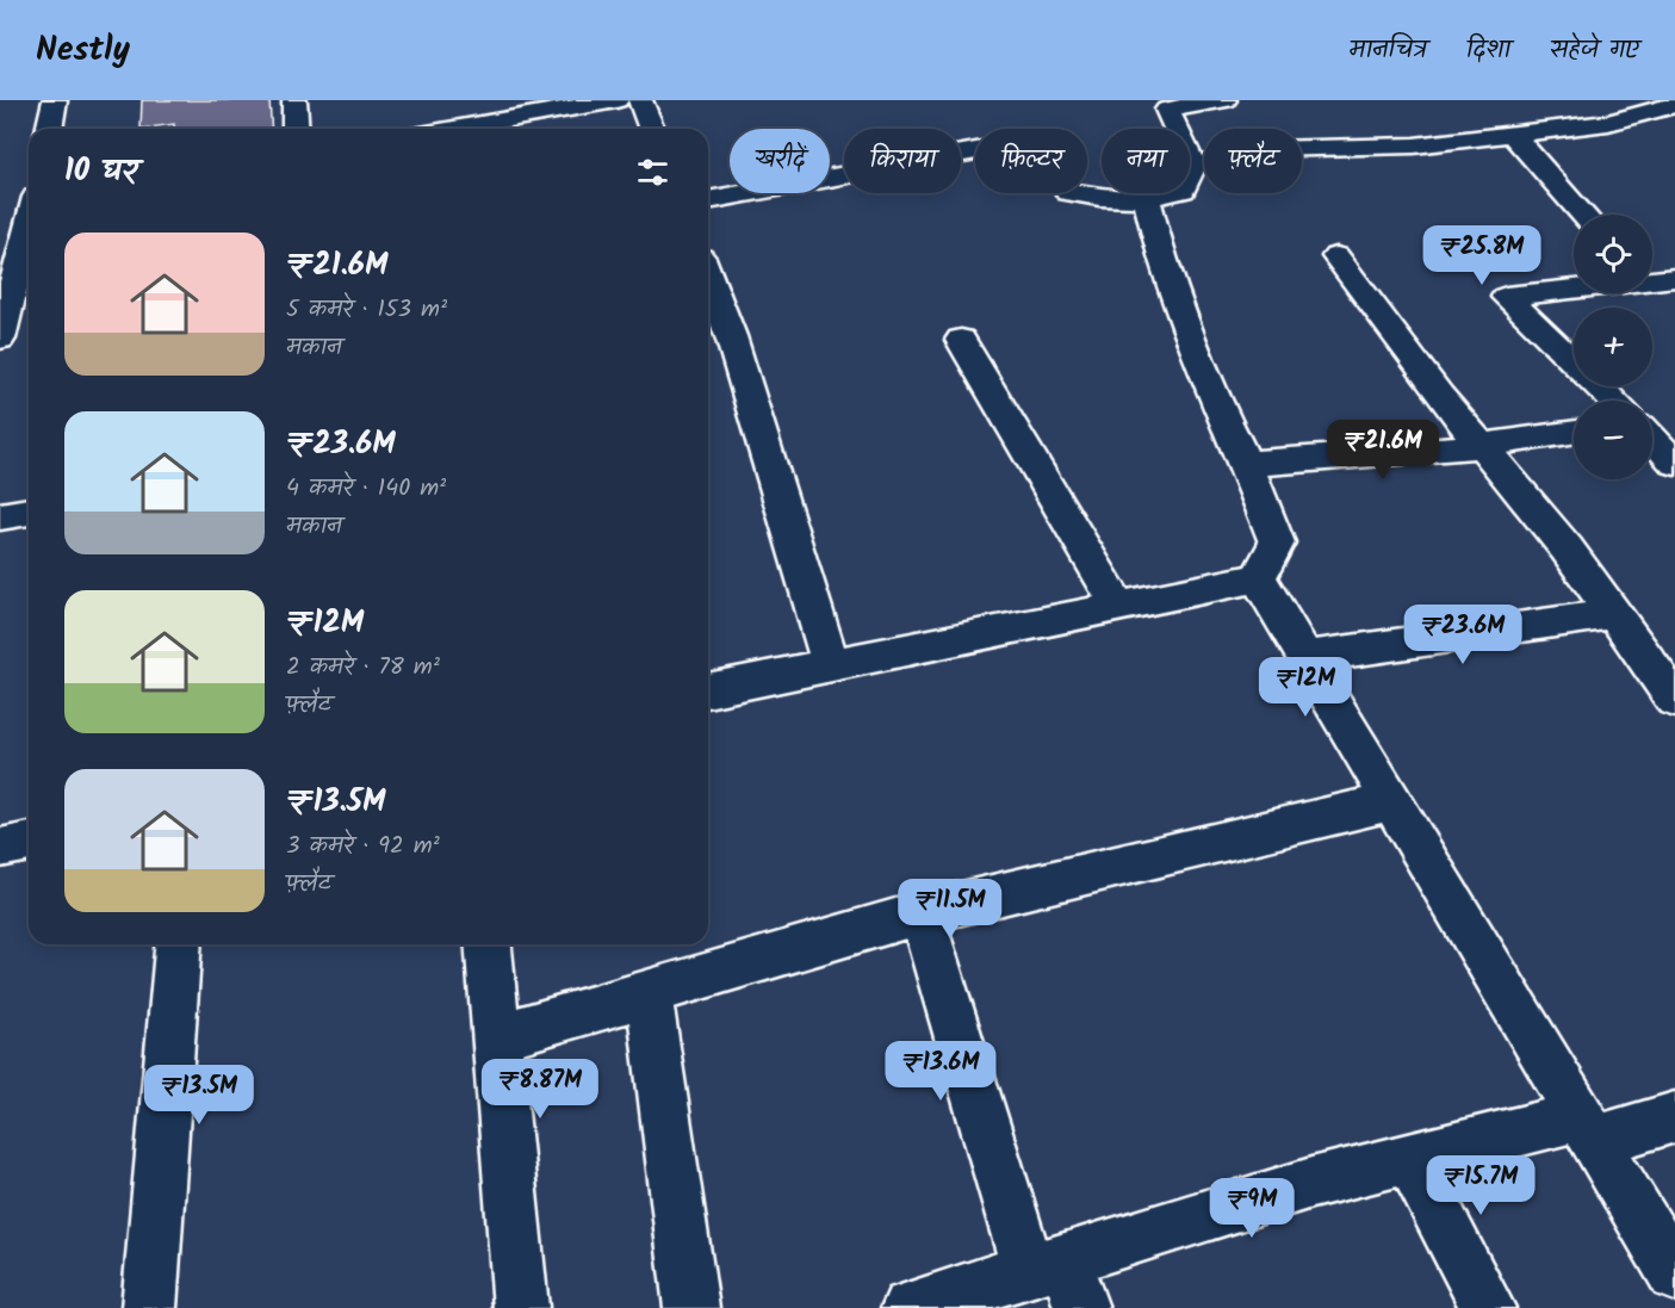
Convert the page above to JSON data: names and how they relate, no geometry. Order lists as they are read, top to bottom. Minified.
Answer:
{"page":{"header":"Nestly","nav":["मानचित्र","दिशा","सहेजे गए"],"chip":["खरीदें","किराया","फ़िल्टर","नया","फ़्लैट"],"heading":"10 घर","map_buttons":["+","−"],"list":[{"name":"₹21.6M","note":"5 कमरे · 153 m² · मकान"},{"name":"₹23.6M","note":"4 कमरे · 140 m² · मकान"},{"name":"₹12M","note":"2 कमरे · 78 m² · फ़्लैट"},{"name":"₹13.5M","note":"3 कमरे · 92 m² · फ़्लैट"}],"price":["₹25.8M","₹21.6M","₹23.6M","₹12M","₹11.5M","₹13.6M","₹8.87M","₹13.5M","₹15.7M","₹9M"]}}
